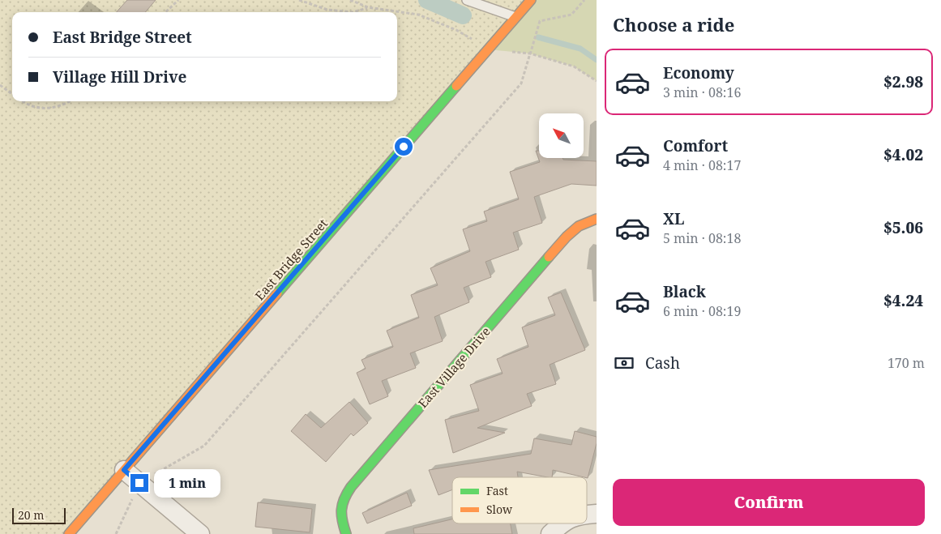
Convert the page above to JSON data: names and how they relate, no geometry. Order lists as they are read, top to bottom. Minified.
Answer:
{"streets":{"main road":["East Bridge Street","East Village Drive"]},"legend":["Fast","Slow"],"scale_bar":"20 m","north":"top left","page":{"heading":"Choose a ride","banner":["East Bridge Street","Village Hill Drive"],"list":[{"name":"Economy","note":"3 min · 08:16","value":"$2.98"},{"name":"Comfort","note":"4 min · 08:17","value":"$4.02"},{"name":"XL","note":"5 min · 08:18","value":"$5.06"},{"name":"Black","note":"6 min · 08:19","value":"$4.24"}],"pay":["Cash","170 m"],"bubble":"1 min","buttons":"Confirm","scale":"20 m"}}
